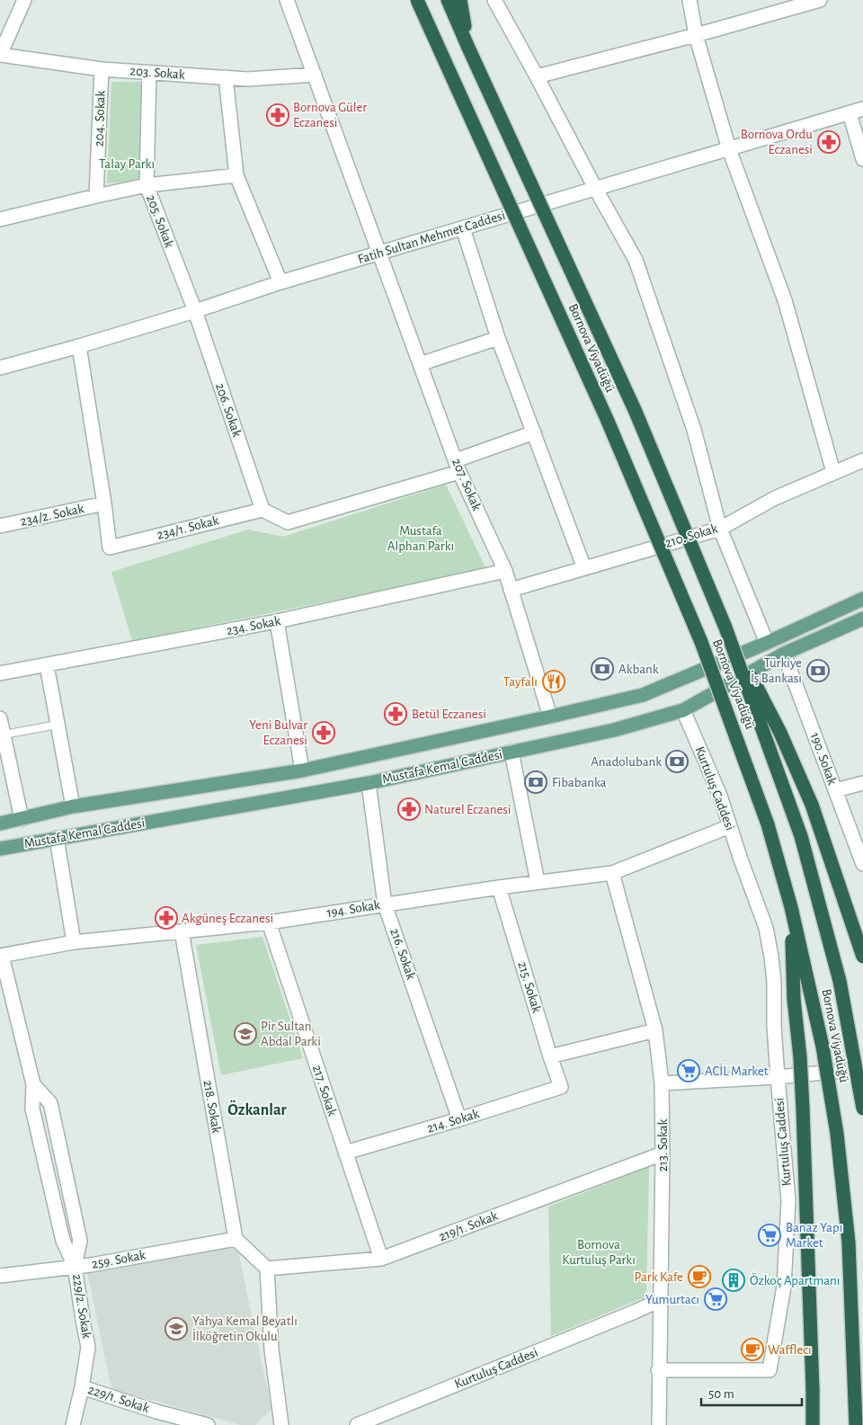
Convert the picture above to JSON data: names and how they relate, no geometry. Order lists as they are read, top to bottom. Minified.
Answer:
{"streets":{"highway":["Bornova Viyadüğü"],"main road":["Mustafa Kemal Caddesi"],"street":["203. Sokak","204. Sokak","205. Sokak","Fatih Sultan Mehmet Caddesi","206. Sokak","207. Sokak","234/2. Sokak","234/1. Sokak","210. Sokak","234. Sokak","190. Sokak","Kurtuluş Caddesi","194. Sokak","216. Sokak","215. Sokak","217. Sokak","218. Sokak","214. Sokak","213. Sokak","219/1. Sokak","259. Sokak","229/2. Sokak","229/1. Sokak"]},"crossings":[["203. Sokak","204. Sokak"],["203. Sokak","205. Sokak"],["203. Sokak","207. Sokak"],["205. Sokak","Fatih Sultan Mehmet Caddesi"],["205. Sokak","206. Sokak"],["Fatih Sultan Mehmet Caddesi","206. Sokak"],["Fatih Sultan Mehmet Caddesi","207. Sokak"],["Fatih Sultan Mehmet Caddesi","234/1. Sokak"],["206. Sokak","234/1. Sokak"],["207. Sokak","210. Sokak"],["207. Sokak","234. Sokak"],["207. Sokak","Mustafa Kemal Caddesi"],["234/2. Sokak","234/1. Sokak"],["190. Sokak","Mustafa Kemal Caddesi"],["Mustafa Kemal Caddesi","Kurtuluş Caddesi"],["Mustafa Kemal Caddesi","216. Sokak"],["Kurtuluş Caddesi","194. Sokak"],["Kurtuluş Caddesi","213. Sokak"],["194. Sokak","216. Sokak"],["194. Sokak","215. Sokak"],["194. Sokak","217. Sokak"],["194. Sokak","218. Sokak"],["194. Sokak","213. Sokak"],["216. Sokak","214. Sokak"],["215. Sokak","214. Sokak"],["217. Sokak","214. Sokak"],["217. Sokak","219/1. Sokak"],["218. Sokak","259. Sokak"],["213. Sokak","219/1. Sokak"],["259. Sokak","229/2. Sokak"],["229/2. Sokak","229/1. Sokak"]],"districts":["Özkanlar"],"parks":["Talay Parkı","Mustafa Alphan Parkı","Bornova Kurtuluş Parkı"],"places":{"pharmacy":["Bornova Güler Eczanesi","Bornova Ordu Eczanesi","Betül Eczanesi","Yeni Bulvar Eczanesi","Naturel Eczanesi","Akgüneş Eczanesi"],"bank":["Akbank","Türkiye İş Bankası","Anadolubank","Fibabanka"],"restaurant":["Tayfalı"],"school or university":["Pir Sultan Abdal Parki","Yahya Kemal Beyatlı İlköğretin Okulu"],"supermarket":["ACİL Market","Banaz Yapı Market","Yumurtacı"],"cafe":["Park Kafe","Wafflecı"],"building":["Özkoç Apartmanı"]},"scale_bar":"50 m"}
